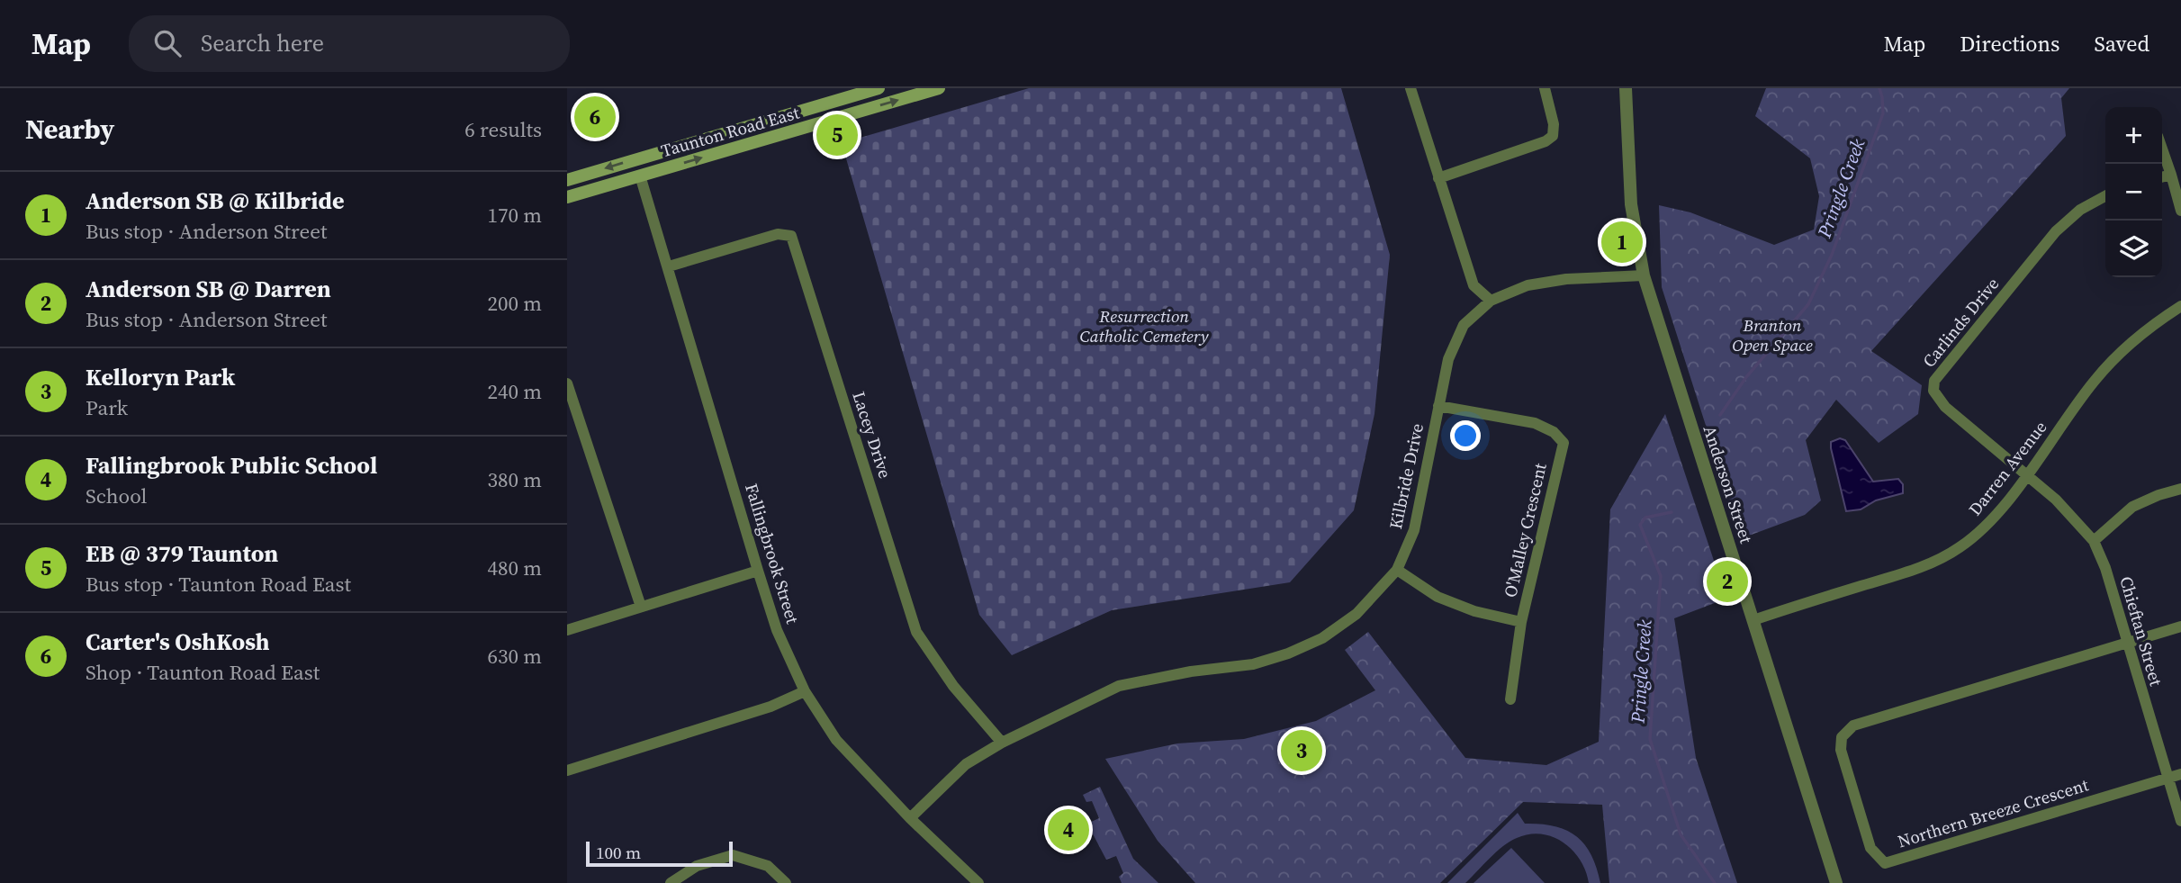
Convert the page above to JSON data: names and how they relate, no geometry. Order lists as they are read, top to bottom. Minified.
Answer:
{"streets":{"main road":["Taunton Road East"],"street":["Carlinds Drive","Lacey Drive","Darren Avenue","Kilbride Drive","Anderson Street","O'Malley Crescent","Fallingbrook Street","Chieftan Street","Northern Breeze Crescent"]},"crossings":[["Taunton Road East","Fallingbrook Street"],["Carlinds Drive","Darren Avenue"],["Carlinds Drive","Chieftan Street"],["Lacey Drive","Kilbride Drive"],["Lacey Drive","Fallingbrook Street"],["Darren Avenue","Anderson Street"],["Darren Avenue","Chieftan Street"],["Kilbride Drive","Anderson Street"],["Kilbride Drive","O'Malley Crescent"],["Kilbride Drive","Fallingbrook Street"],["Chieftan Street","Northern Breeze Crescent"]],"water":["Pringle Creek"],"parks":["Resurrection Catholic Cemetery","Branton Open Space"],"scale_bar":"100 m","page":{"header":"Map","search":"Search here","nav":["Map","Directions","Saved"],"heading":["Nearby","6 results"],"pins":["6","5","1","2","3","4"],"map_buttons":["+","−"],"list":[{"mark":"1","name":"Anderson SB @ Kilbride","note":"Bus stop · Anderson Street","value":"170 m"},{"mark":"2","name":"Anderson SB @ Darren","note":"Bus stop · Anderson Street","value":"200 m"},{"mark":"3","name":"Kelloryn Park","note":"Park","value":"240 m"},{"mark":"4","name":"Fallingbrook Public School","note":"School","value":"380 m"},{"mark":"5","name":"EB @ 379 Taunton","note":"Bus stop · Taunton Road East","value":"480 m"},{"mark":"6","name":"Carter's OshKosh","note":"Shop · Taunton Road East","value":"630 m"}],"scale":"100 m"}}
